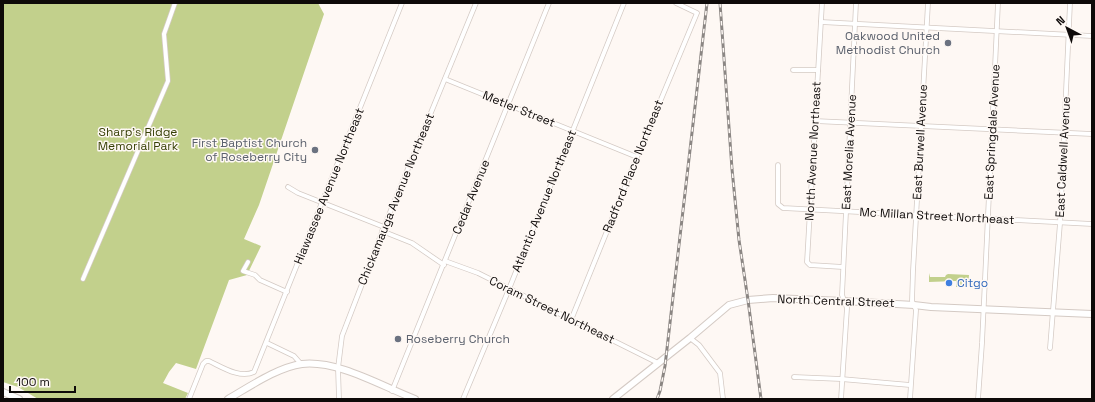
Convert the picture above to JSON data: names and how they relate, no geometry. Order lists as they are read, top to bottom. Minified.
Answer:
{"streets":{"main road":["North Central Street"],"street":["Metler Street","East Springdale Avenue","East Burwell Avenue","North Avenue Northeast","East Morelia Avenue","East Caldwell Avenue","Radford Place Northeast","Hiawassee Avenue Northeast","Cedar Avenue","Chickamauga Avenue Northeast","Atlantic Avenue Northeast","Mc Millan Street Northeast","Coram Street Northeast"]},"crossings":[["Metler Street","Radford Place Northeast"],["Metler Street","Cedar Avenue"],["Metler Street","Chickamauga Avenue Northeast"],["Metler Street","Atlantic Avenue Northeast"],["East Springdale Avenue","Mc Millan Street Northeast"],["East Springdale Avenue","North Central Street"],["East Burwell Avenue","Mc Millan Street Northeast"],["East Burwell Avenue","North Central Street"],["North Avenue Northeast","East Morelia Avenue"],["North Avenue Northeast","Mc Millan Street Northeast"],["East Morelia Avenue","Mc Millan Street Northeast"],["East Morelia Avenue","North Central Street"],["East Caldwell Avenue","Mc Millan Street Northeast"],["East Caldwell Avenue","North Central Street"],["Radford Place Northeast","Coram Street Northeast"],["Cedar Avenue","Coram Street Northeast"],["Chickamauga Avenue Northeast","Coram Street Northeast"],["Atlantic Avenue Northeast","Coram Street Northeast"],["North Central Street","Coram Street Northeast"]],"parks":["Sharp's Ridge Memorial Park"],"places":["Oakwood United Methodist Church","First Baptist Church of Roseberry City","Citgo","Roseberry Church"],"scale_bar":"100 m","north":"top left"}
